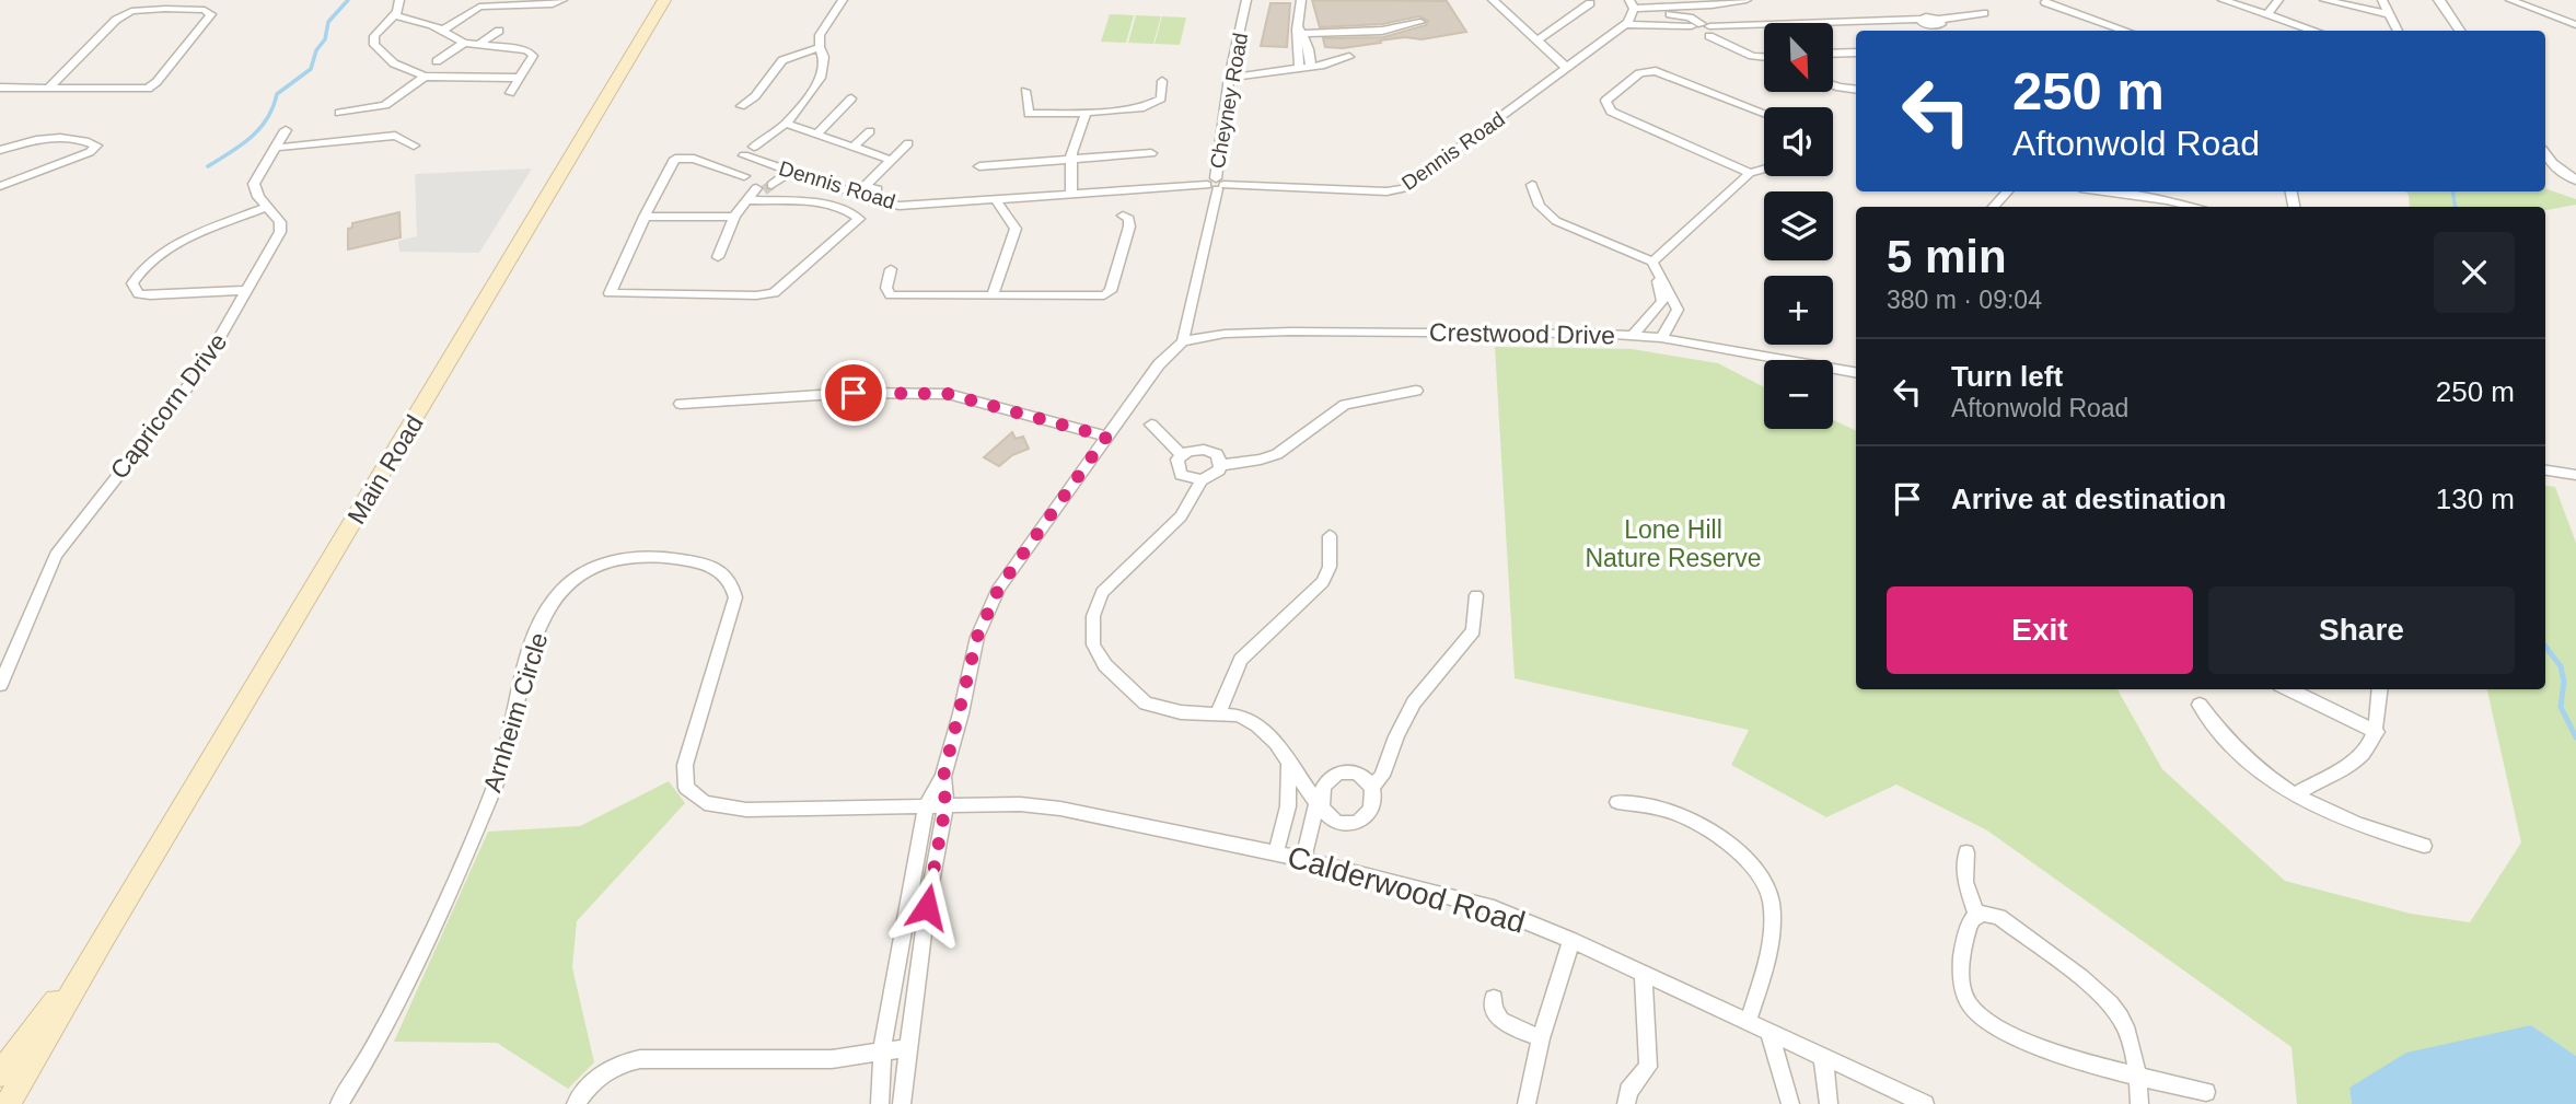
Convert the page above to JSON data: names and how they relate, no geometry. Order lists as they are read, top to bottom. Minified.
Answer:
{"streets":{"main road":["Main Road"],"street":["Cheyney Road","Dennis Road","Crestwood Drive","Capricorn Drive","Arnheim Circle","Calderwood Road"]},"crossings":[["Cheyney Road","Dennis Road"],["Cheyney Road","Crestwood Drive"],["Arnheim Circle","Calderwood Road"]],"parks":["Lone Hill Nature Reserve"],"north":"bottom right","page":{"map_buttons":["+","−"],"turn":["250 m","Aftonwold Road"],"heading":["5 min","380 m · 09:04"],"list":[{"name":"Turn left","note":"Aftonwold Road","value":"250 m"},{"name":"Arrive at destination","value":"130 m"}],"buttons":["Exit","Share"]}}
